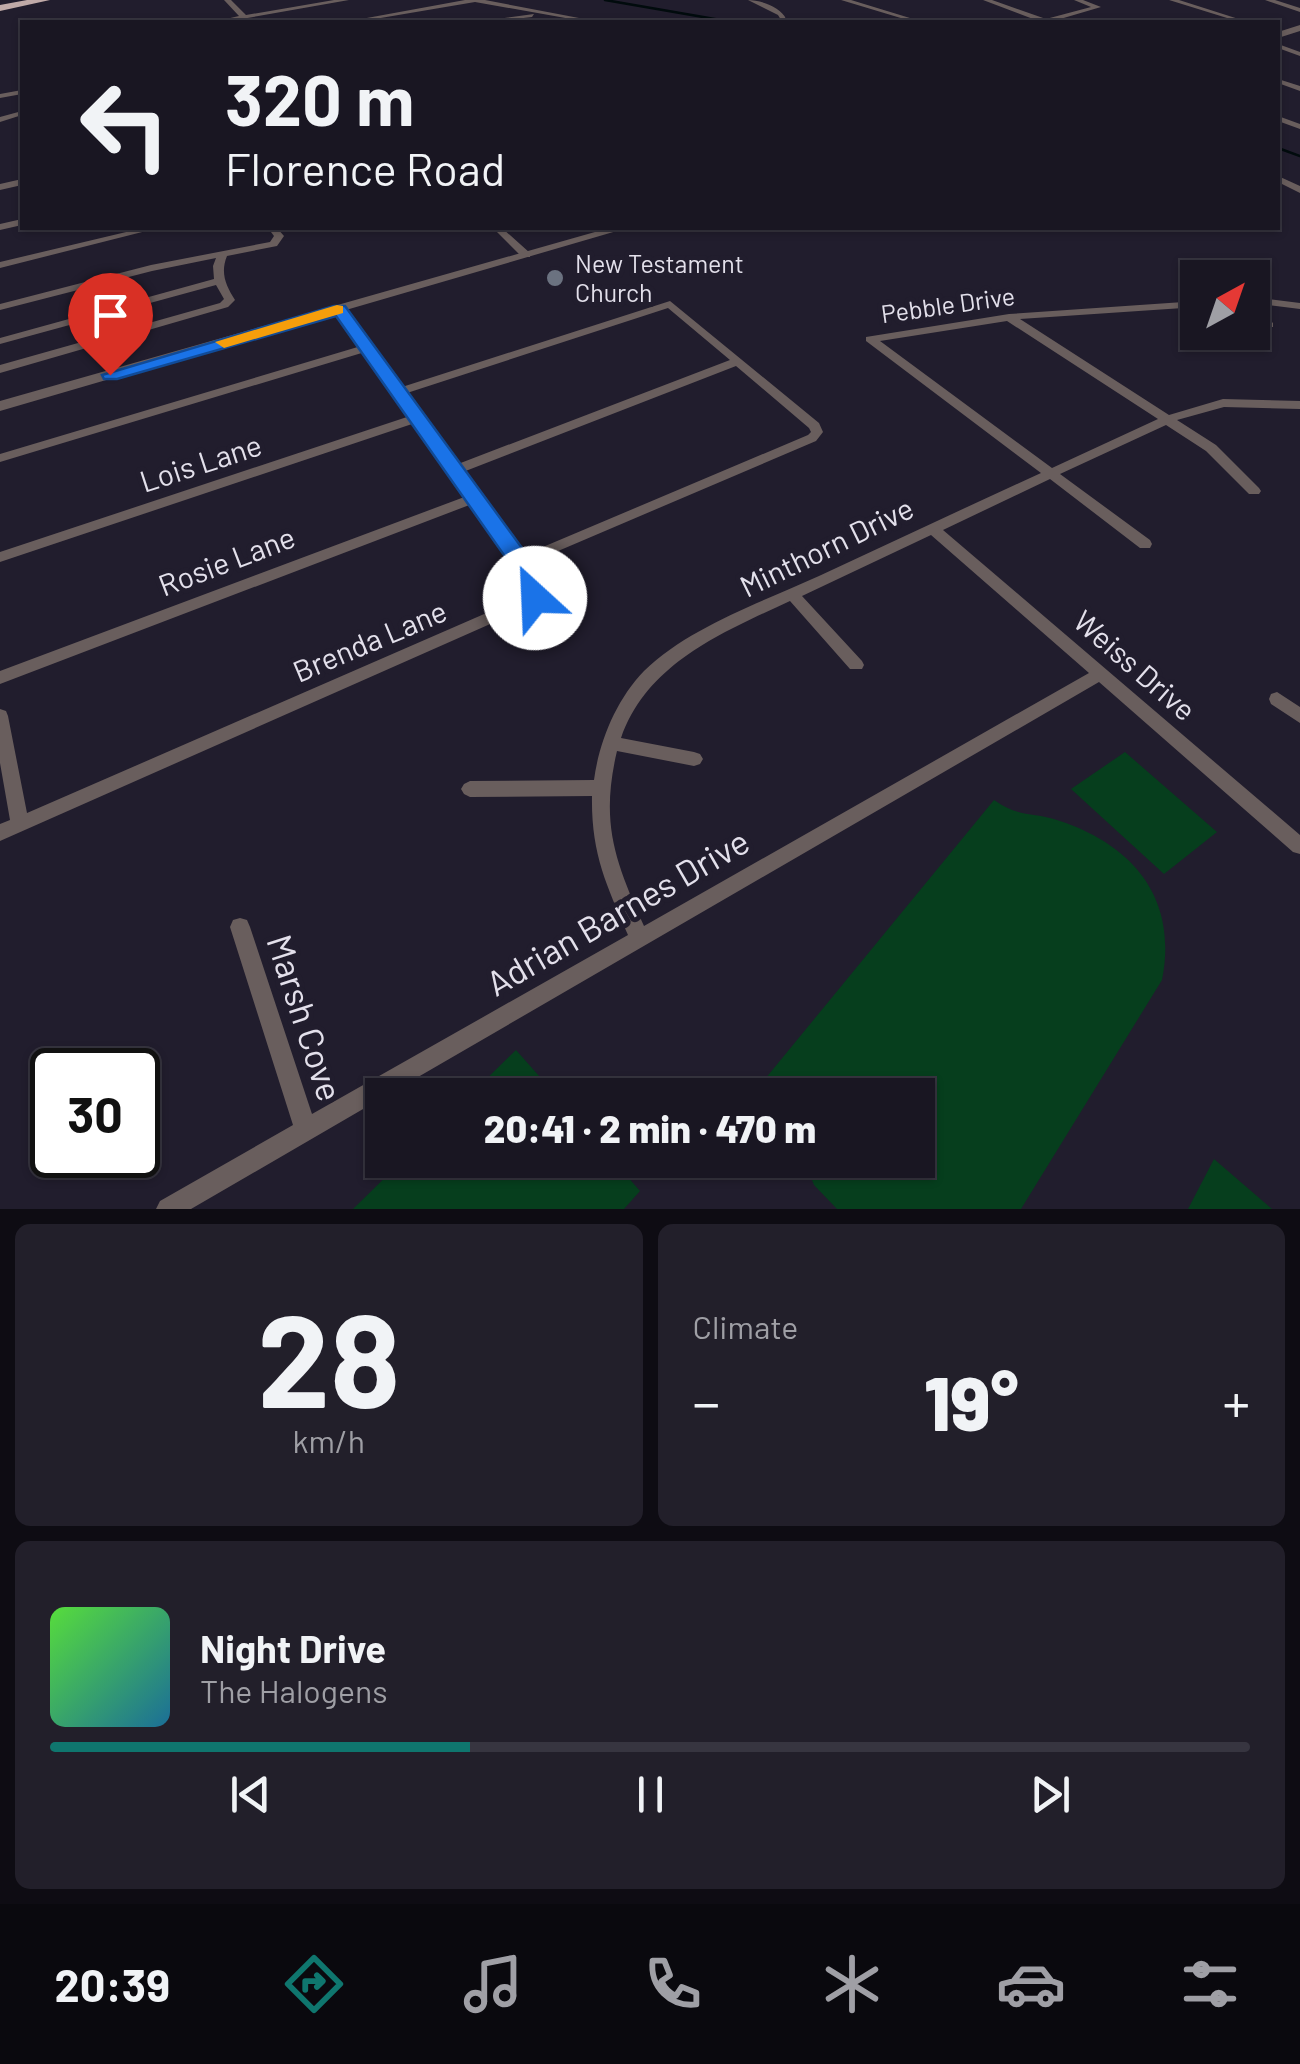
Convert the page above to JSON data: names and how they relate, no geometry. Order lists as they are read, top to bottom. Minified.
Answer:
{"streets":{"street":["Pebble Drive","Lois Lane","Minthorn Drive","Rosie Lane","Brenda Lane","Weiss Drive","Adrian Barnes Drive","Marsh Cove"]},"crossings":[["Pebble Drive","Minthorn Drive"],["Minthorn Drive","Weiss Drive"],["Minthorn Drive","Adrian Barnes Drive"],["Weiss Drive","Adrian Barnes Drive"],["Adrian Barnes Drive","Marsh Cove"]],"places":["New Testament Church"],"north":"top right","page":{"turn":["320 m","Florence Road"],"limit":"30","trip":"20:41 · 2 min · 470 m","tile":[["28","km/h"],"Climate"],"heat":["−","19°","+"],"song":["Night Drive","The Halogens"],"tabs":"20:39"}}
